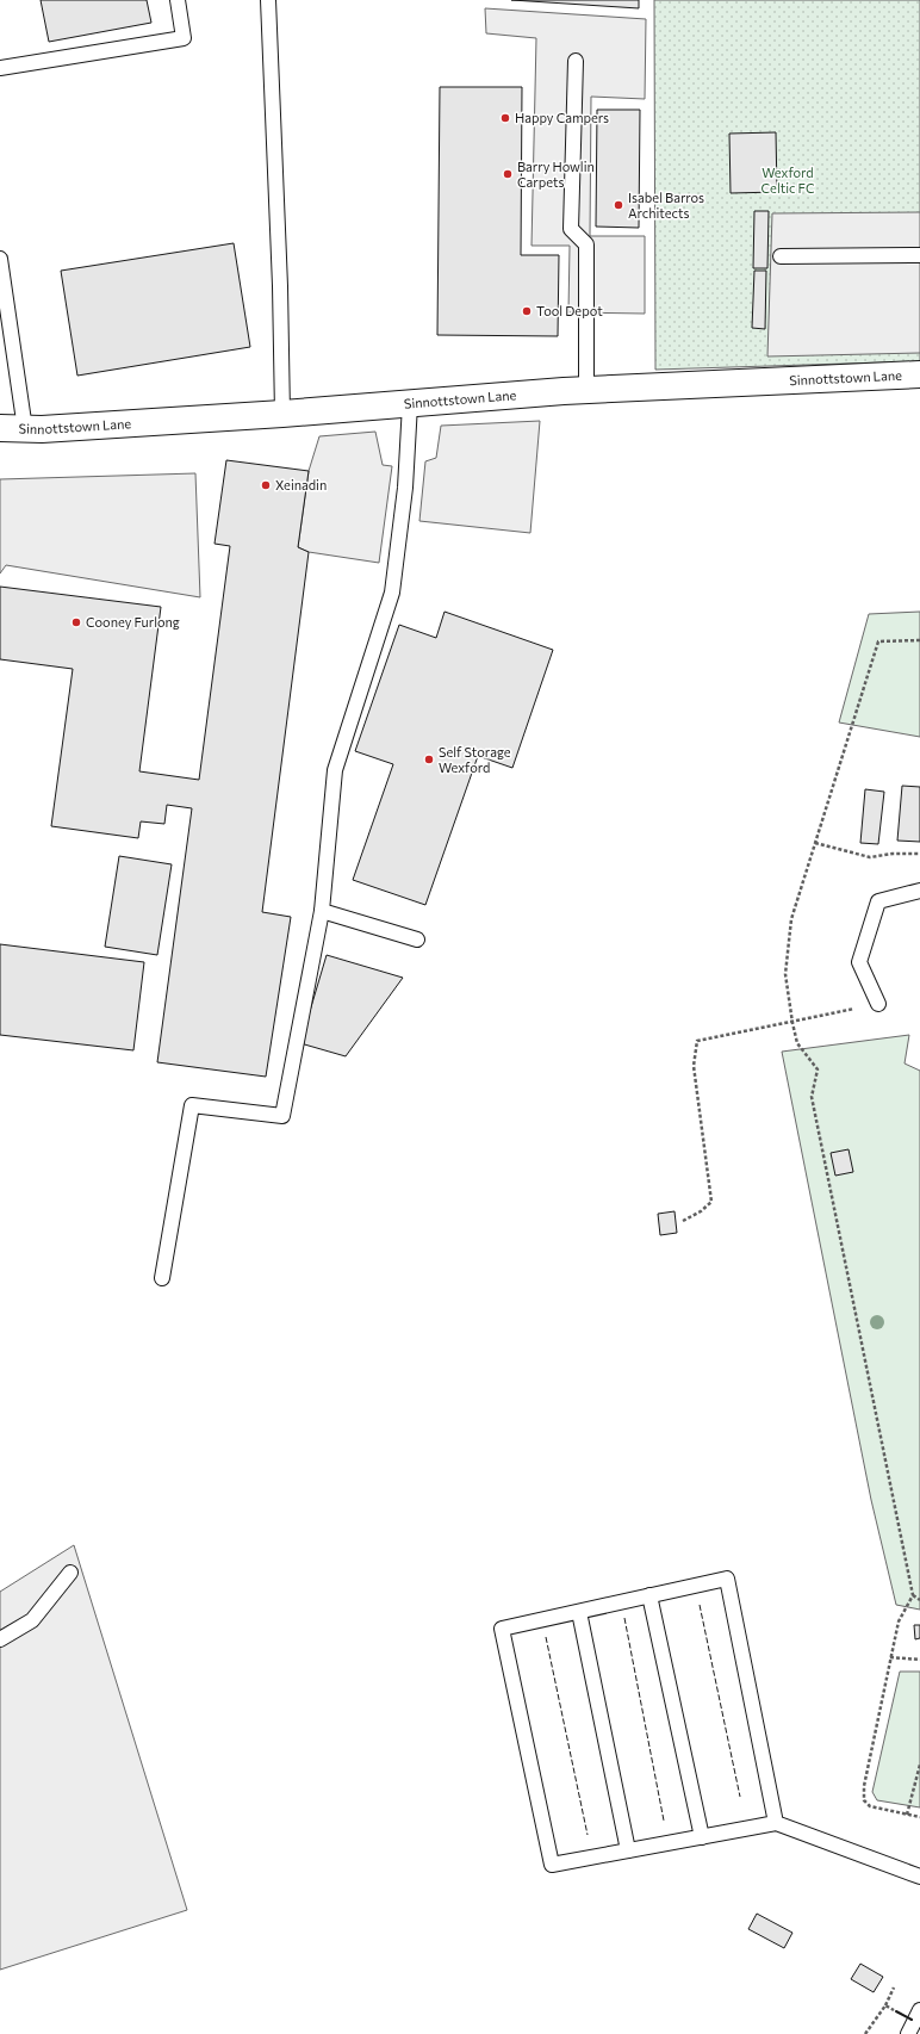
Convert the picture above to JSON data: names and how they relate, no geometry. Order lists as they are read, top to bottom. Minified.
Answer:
{"streets":{"street":["Sinnottstown Lane"]},"parks":["Wexford Celtic FC"],"places":["Happy Campers","Barry Howlin Carpets","Isabel Barros Architects","Tool Depot","Xeinadin","Cooney Furlong","Self Storage Wexford"]}
